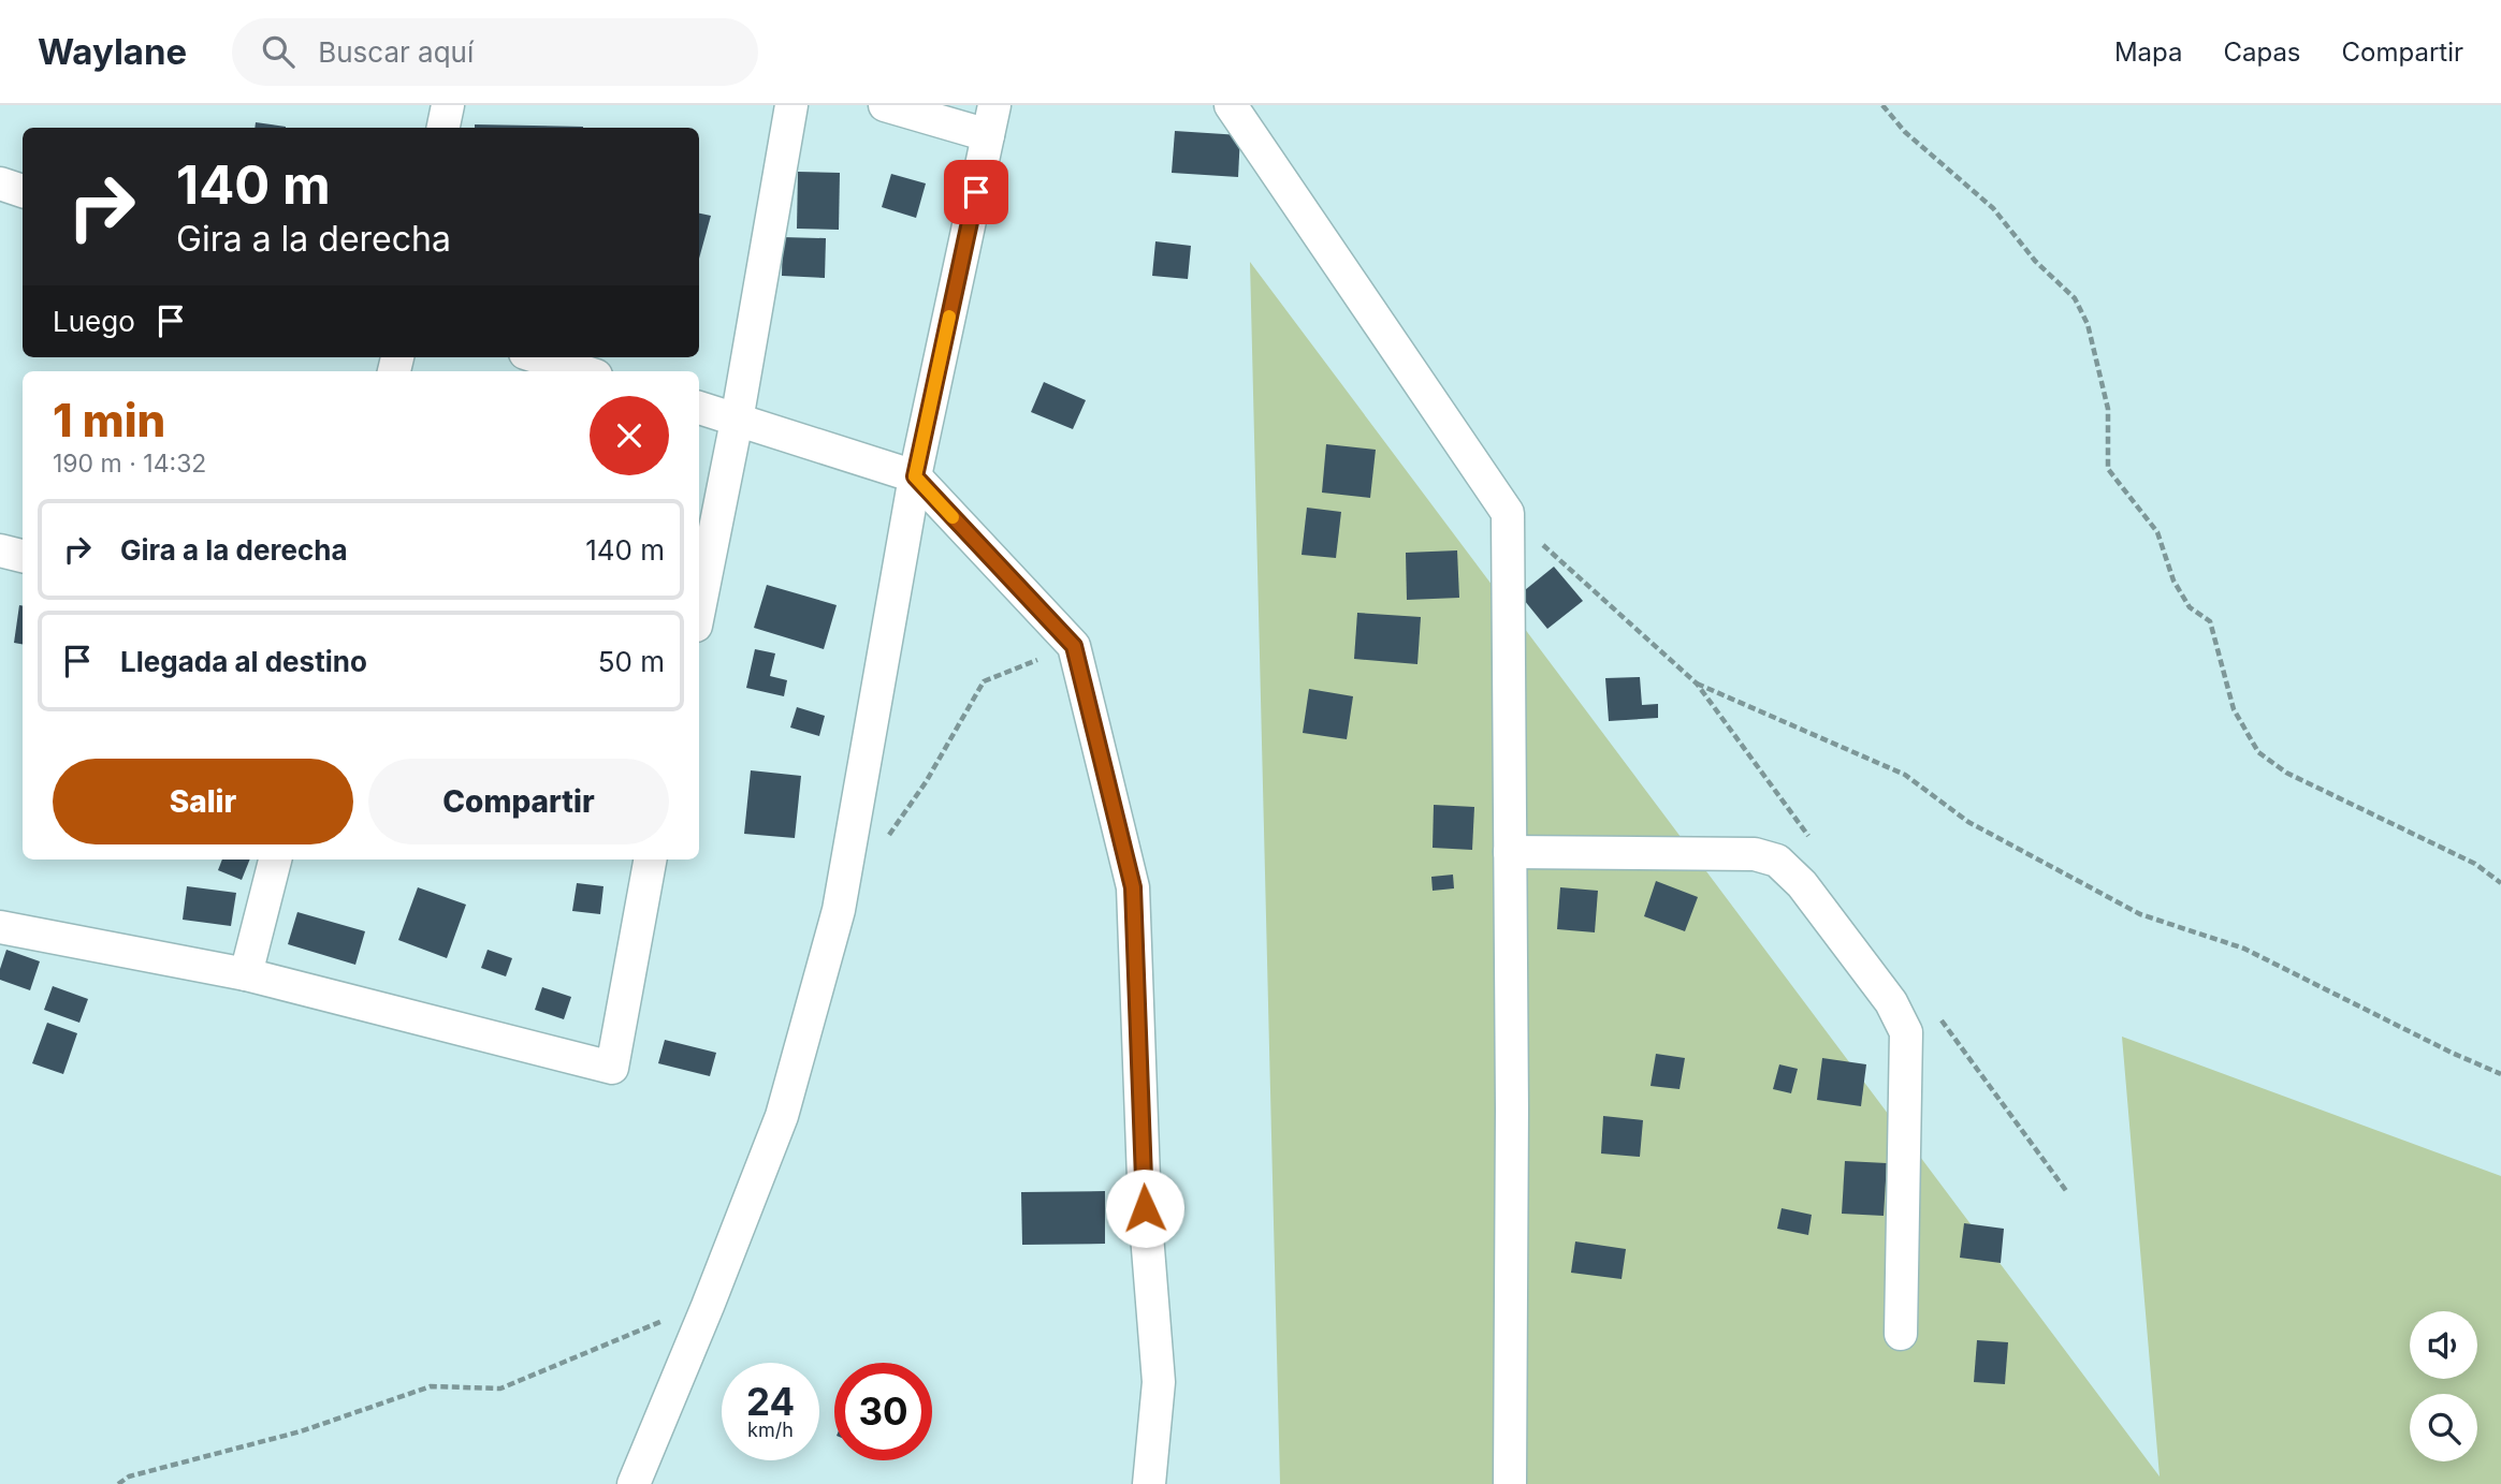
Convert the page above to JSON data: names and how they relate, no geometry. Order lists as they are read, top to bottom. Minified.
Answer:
{"page":{"header":"Waylane","search":"Buscar aquí","nav":["Mapa","Capas","Compartir"],"turn":["140 m","Gira a la derecha"],"then":"Luego","heading":["1 min","190 m · 14:32"],"list":[{"name":"Gira a la derecha","value":"140 m"},{"name":"Llegada al destino","value":"50 m"}],"buttons":["Salir","Compartir"],"speed":"24 km/h","limit":"30"}}
